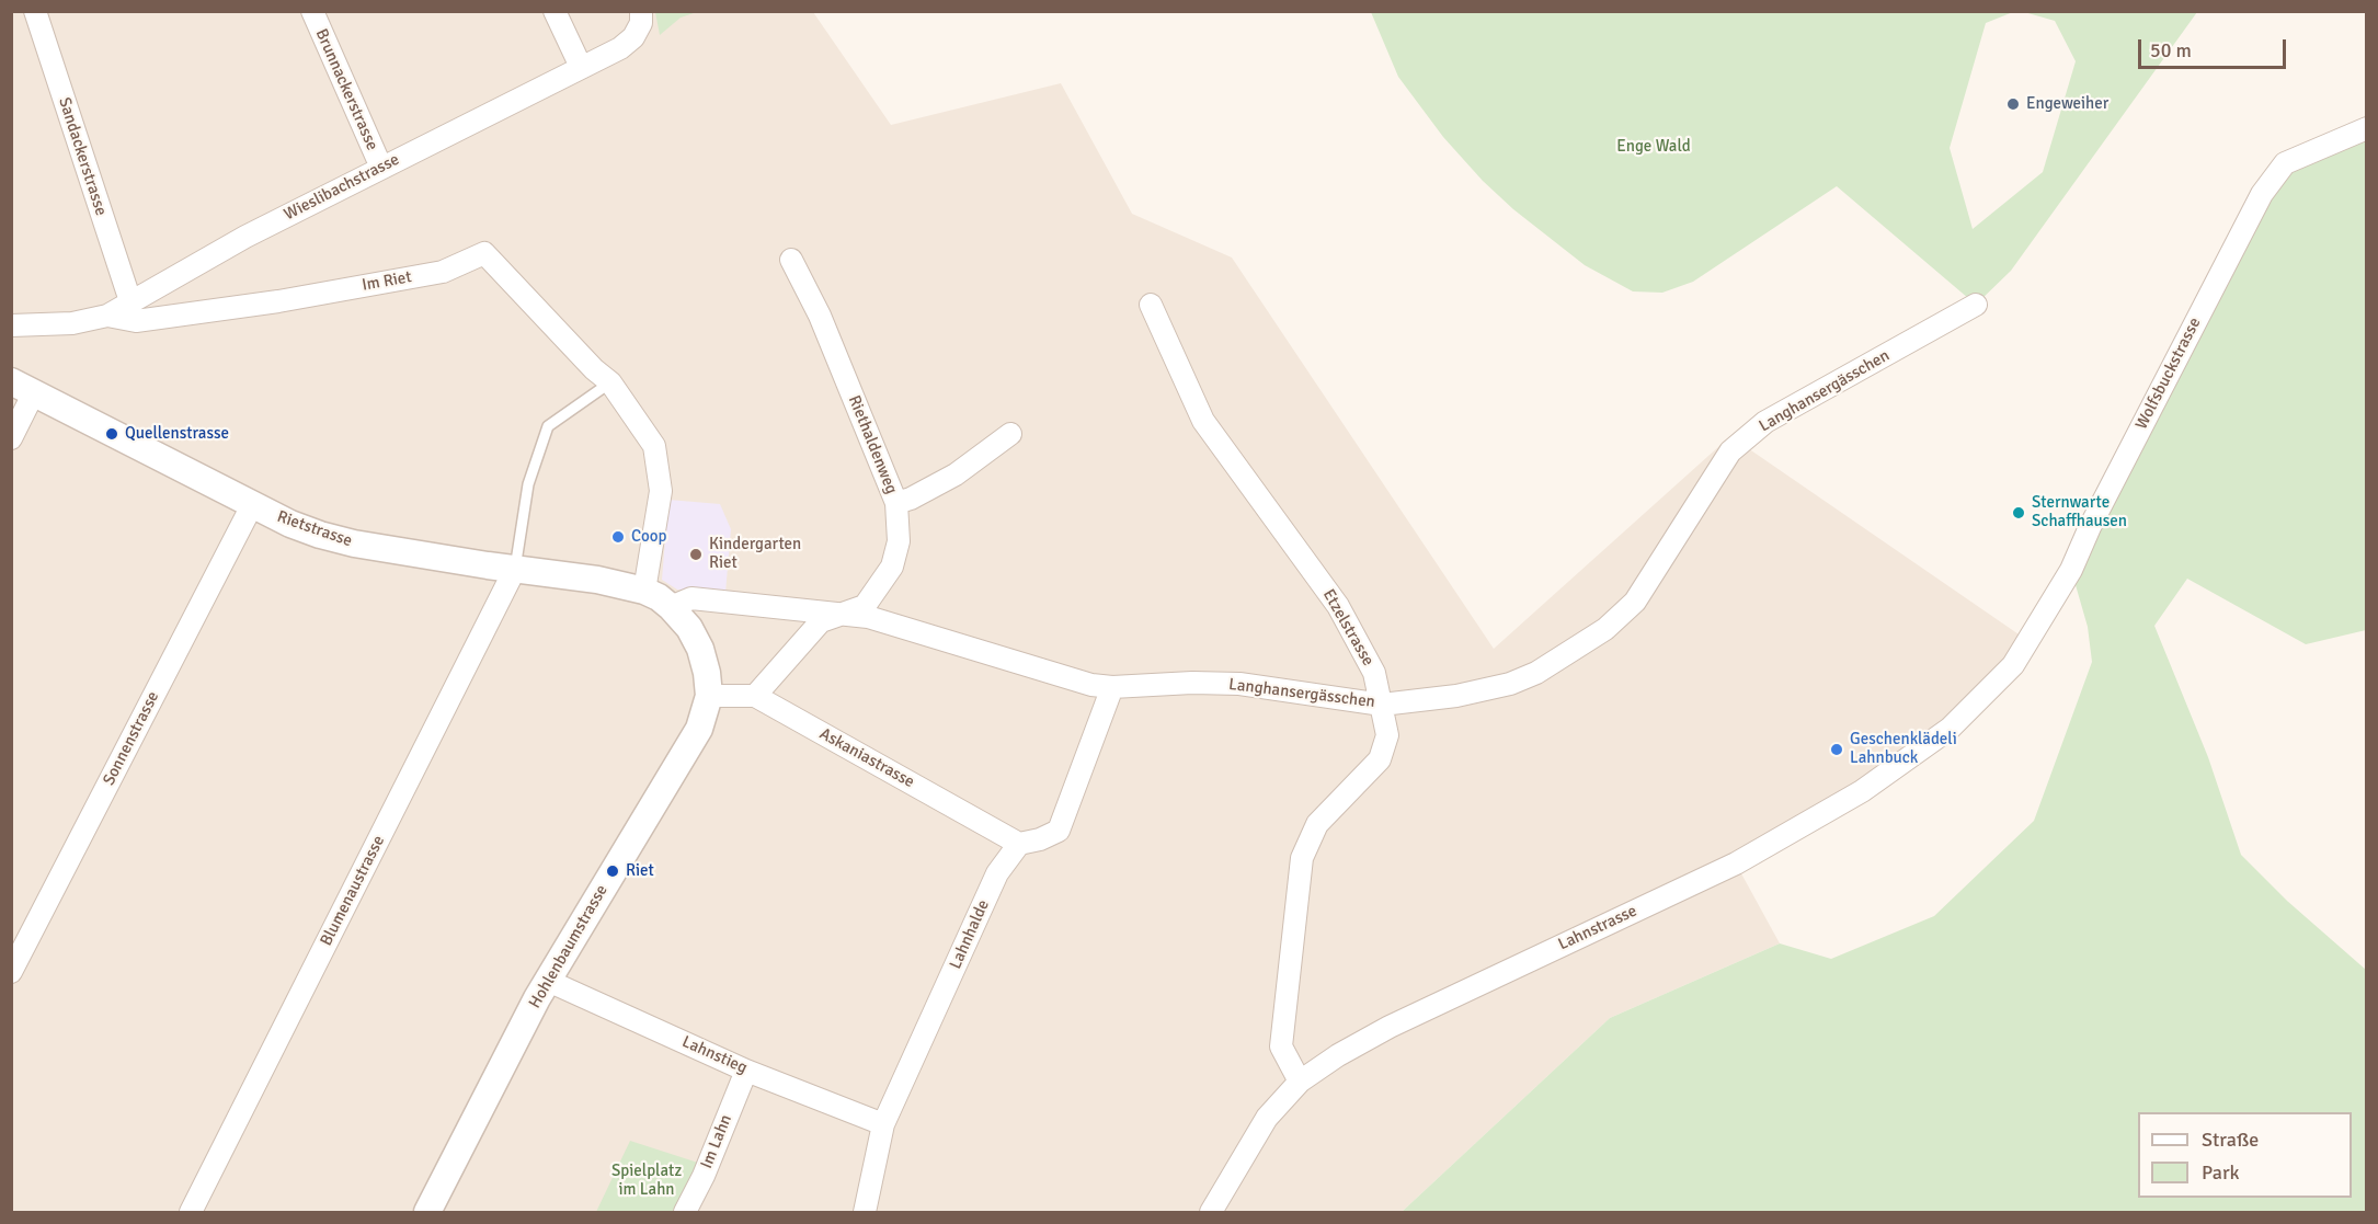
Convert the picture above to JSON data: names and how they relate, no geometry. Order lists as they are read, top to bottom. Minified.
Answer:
{"streets":{"street":["Brunnackerstrasse","Sandackerstrasse","Wieslibachstrasse","Im Riet","Wolfsbuckstrasse","Langhansergässchen","Riethaldenweg","Rietstrasse","Etzelstrasse","Sonnenstrasse","Askaniastrasse","Blumenaustrasse","Lahnstrasse","Lahnhalde","Hohlenbaumstrasse","Lahnstieg","Im Lahn"]},"crossings":[["Brunnackerstrasse","Wieslibachstrasse"],["Sandackerstrasse","Wieslibachstrasse"],["Wieslibachstrasse","Im Riet"],["Wolfsbuckstrasse","Lahnstrasse"],["Langhansergässchen","Riethaldenweg"],["Langhansergässchen","Etzelstrasse"],["Riethaldenweg","Askaniastrasse"],["Rietstrasse","Sonnenstrasse"],["Rietstrasse","Blumenaustrasse"],["Rietstrasse","Hohlenbaumstrasse"],["Etzelstrasse","Lahnstrasse"],["Askaniastrasse","Lahnhalde"],["Askaniastrasse","Hohlenbaumstrasse"],["Lahnhalde","Lahnstieg"],["Hohlenbaumstrasse","Lahnstieg"],["Lahnstieg","Im Lahn"]],"parks":["Enge Wald","Spielplatz im Lahn"],"places":["Engeweiher","Quellenstrasse","Sternwarte Schaffhausen","Coop","Kindergarten Riet","Geschenklädeli Lahnbuck","Riet"],"legend":["Straße","Park"],"scale_bar":"50 m"}
